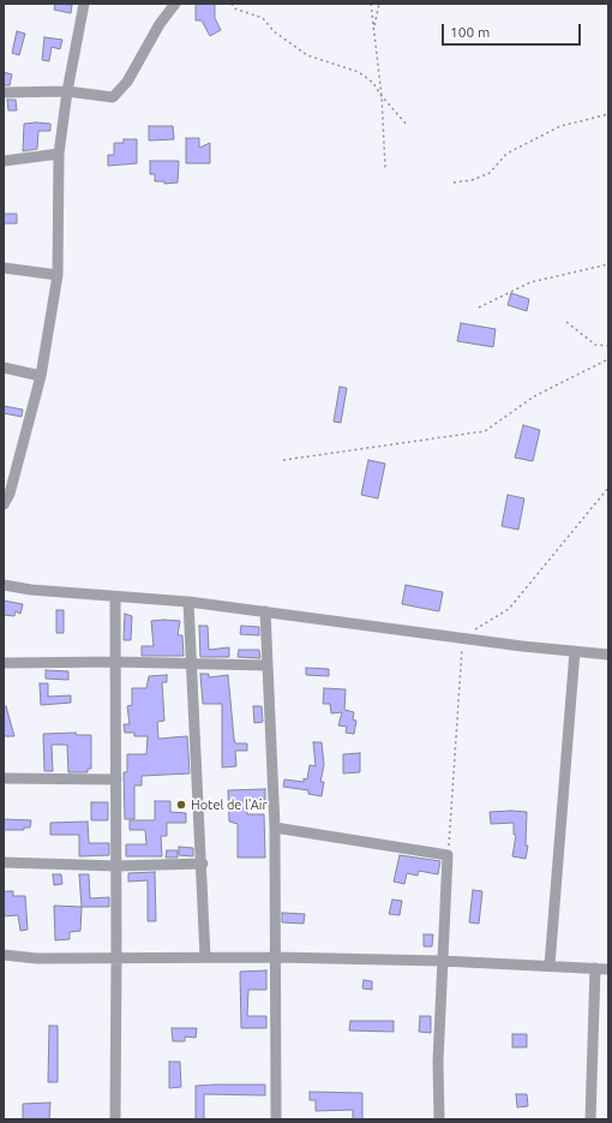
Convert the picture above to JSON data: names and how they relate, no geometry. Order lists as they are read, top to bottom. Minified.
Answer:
{"places":["Hotel de l'Air"],"scale_bar":"100 m"}
